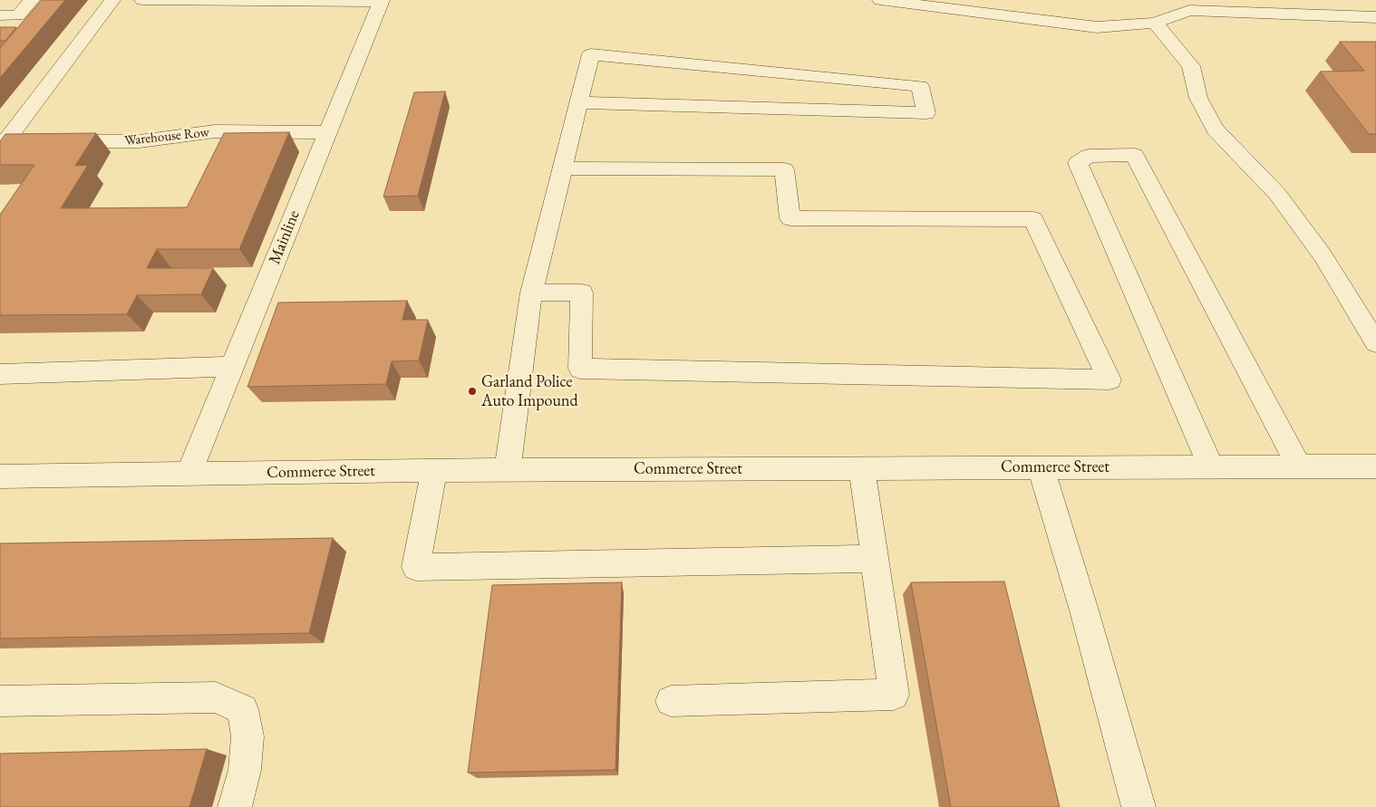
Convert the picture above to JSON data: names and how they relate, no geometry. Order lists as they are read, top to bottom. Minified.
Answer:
{"streets":{"street":["Warehouse Row","Mainline","Commerce Street"]},"crossings":[["Warehouse Row","Mainline"],["Mainline","Commerce Street"]],"places":["Garland Police Auto Impound"]}
